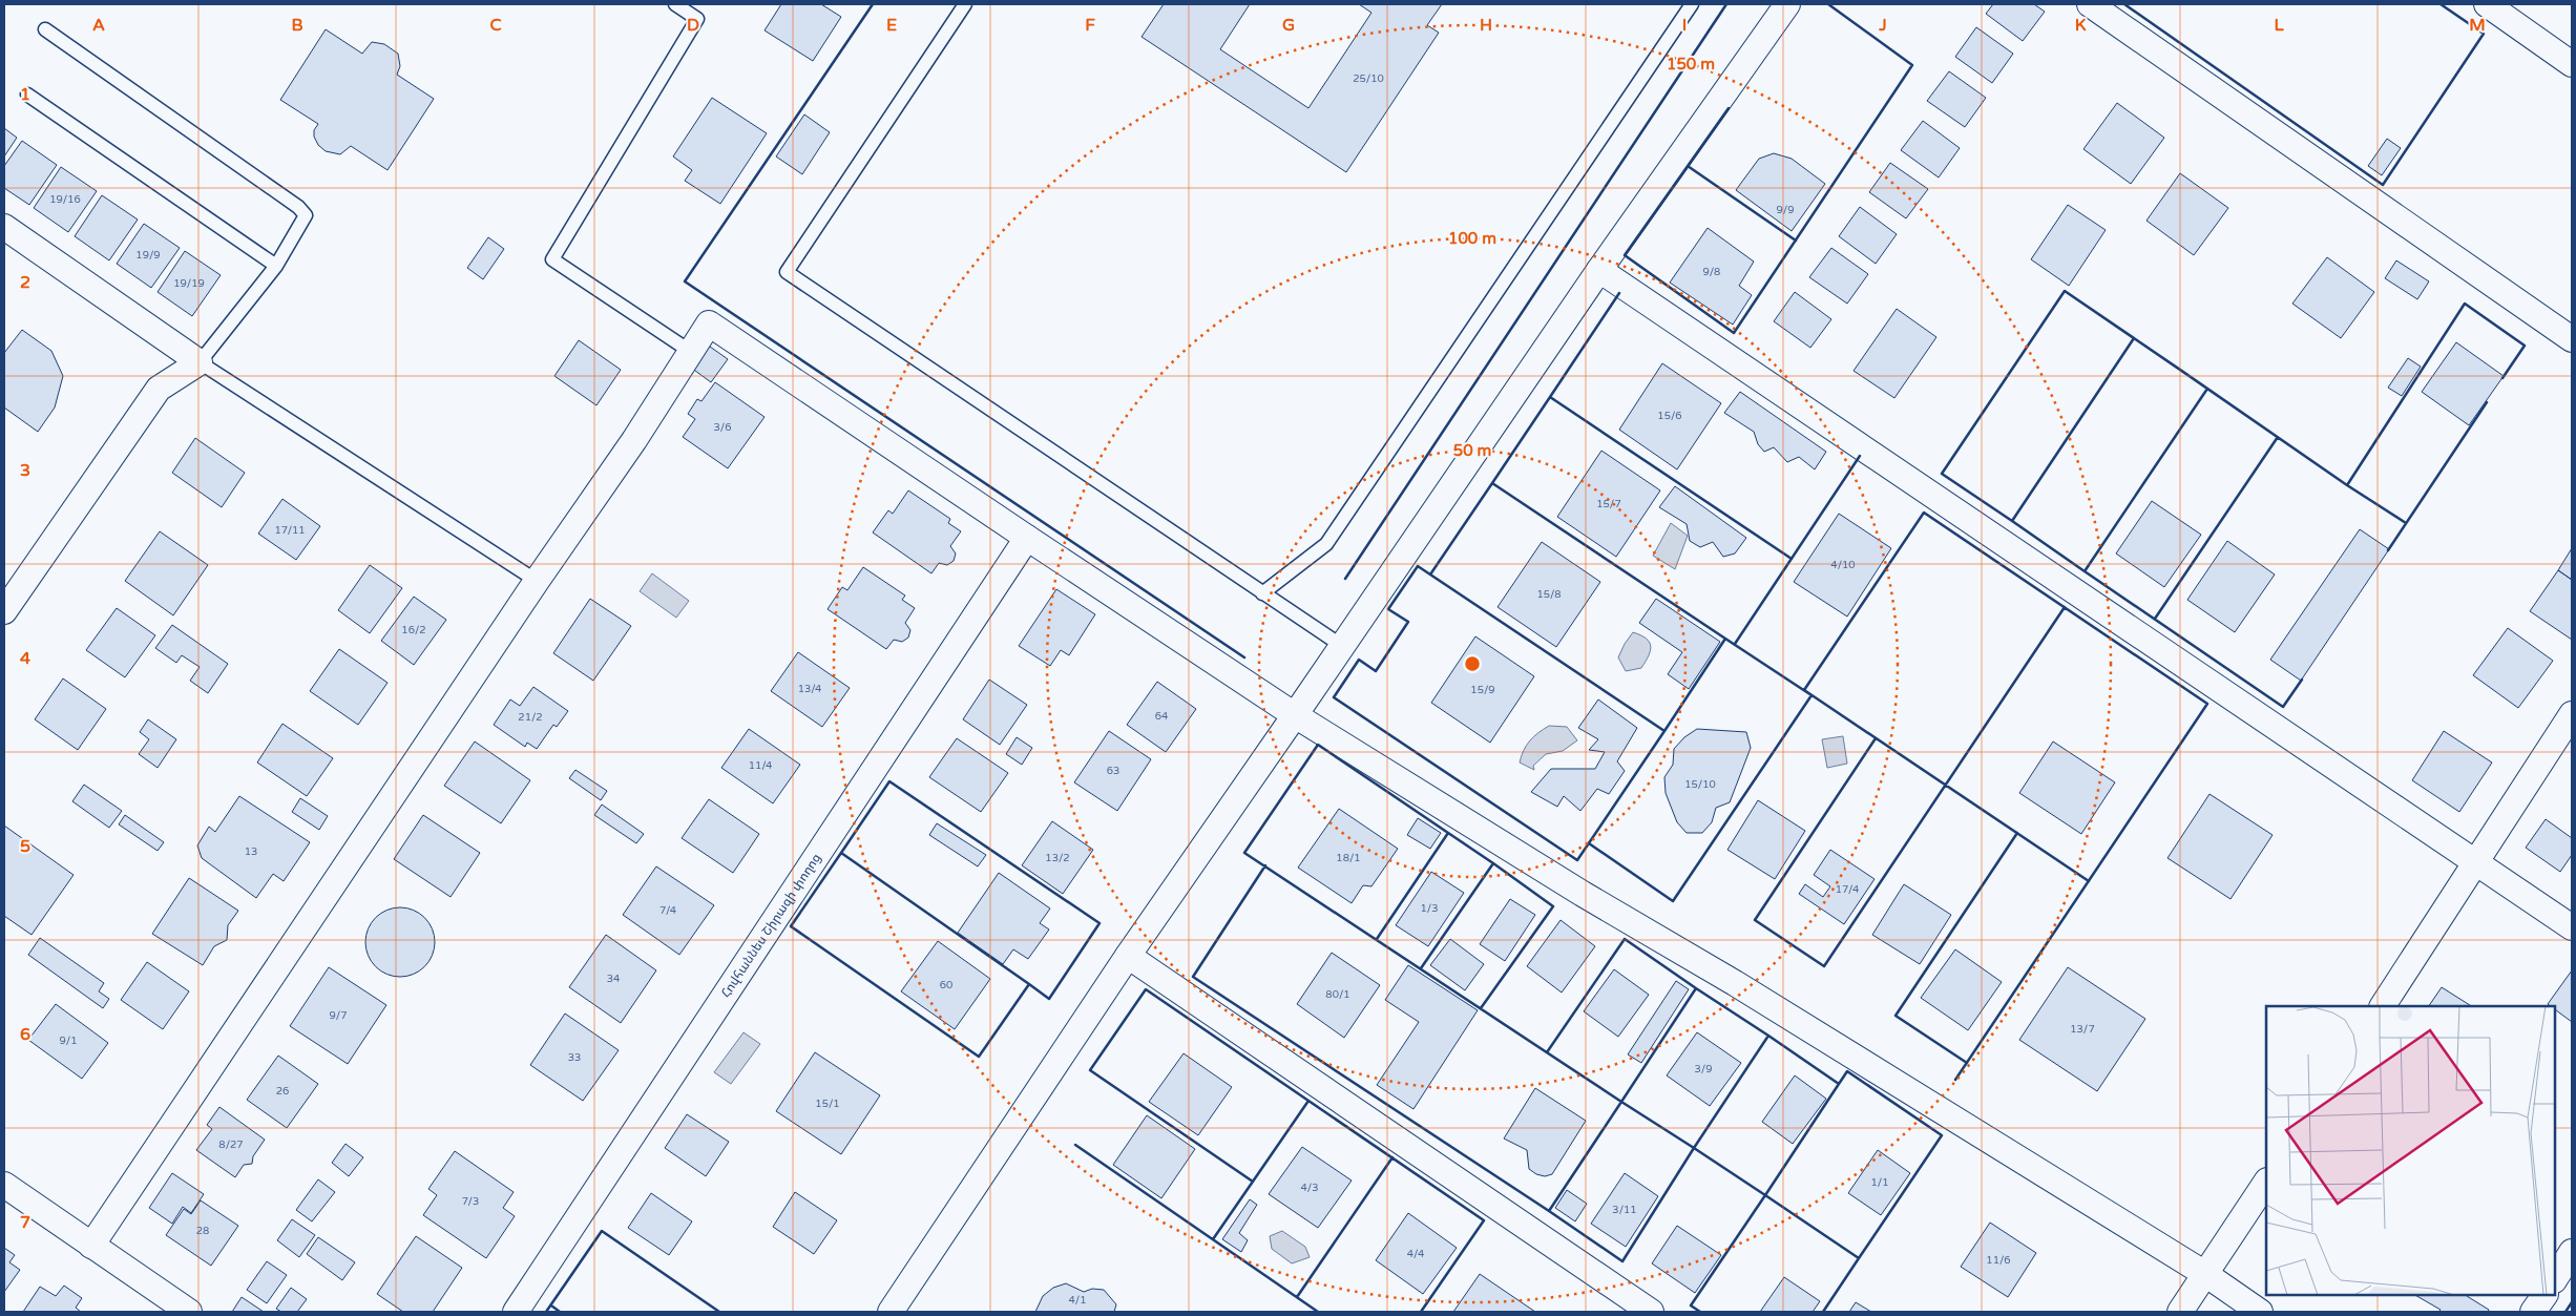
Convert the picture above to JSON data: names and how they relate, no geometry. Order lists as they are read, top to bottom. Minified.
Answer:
{"streets":{"street":["Հովհաննես Շիրազի փողոց"]},"house_numbers":["25/10","19/16","9/9","19/9","9/8","19/19","15/6","3/6","15/7","17/11","4/10","15/8","16/2","13/4","15/9","64","21/2","11/4","63","15/10","13","13/2","18/1","17/4","1/3","7/4","34","60","80/1","9/7","13/7","9/1","33","3/9","26","15/1","8/27","1/1","4/3","7/3","3/11","28","4/4","11/6","4/1"],"grid":{"columns":["A","B","C","D","E","F","G","H","I","J","K","L","M"],"rows":["1","2","3","4","5","6","7"]},"rings":["150 m","100 m","50 m"]}
